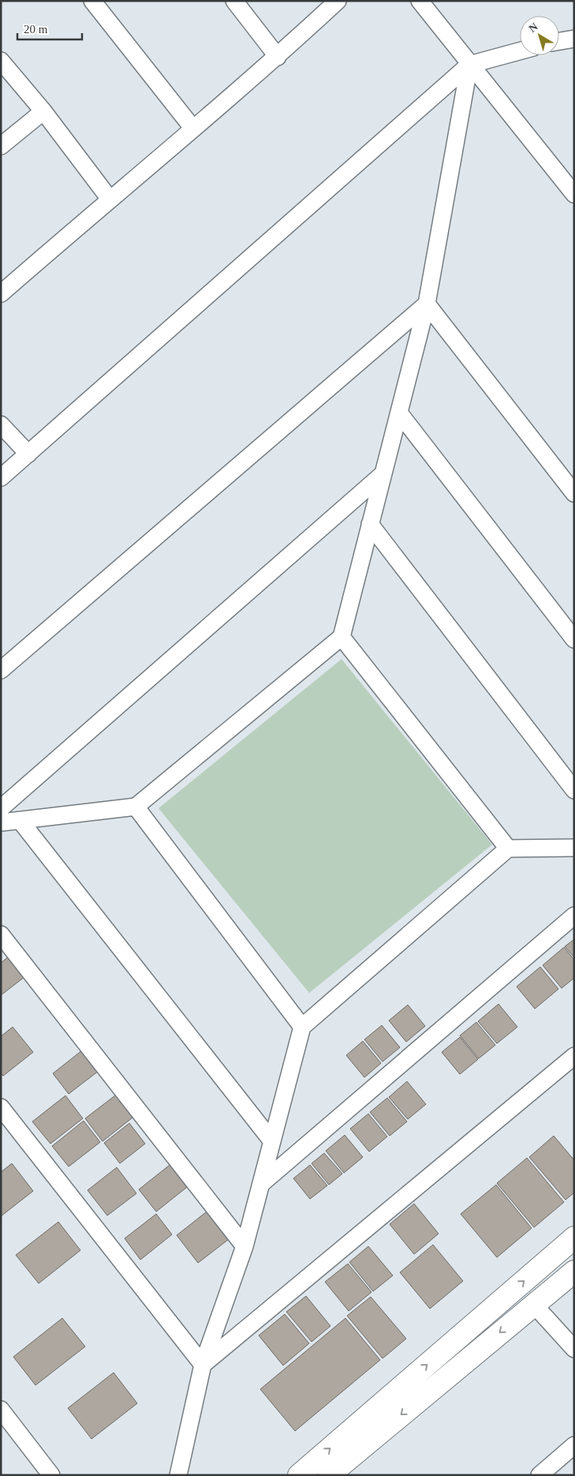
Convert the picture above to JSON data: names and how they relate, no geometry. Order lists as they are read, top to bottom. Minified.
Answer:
{"scale_bar":"20 m","north":"top left"}
